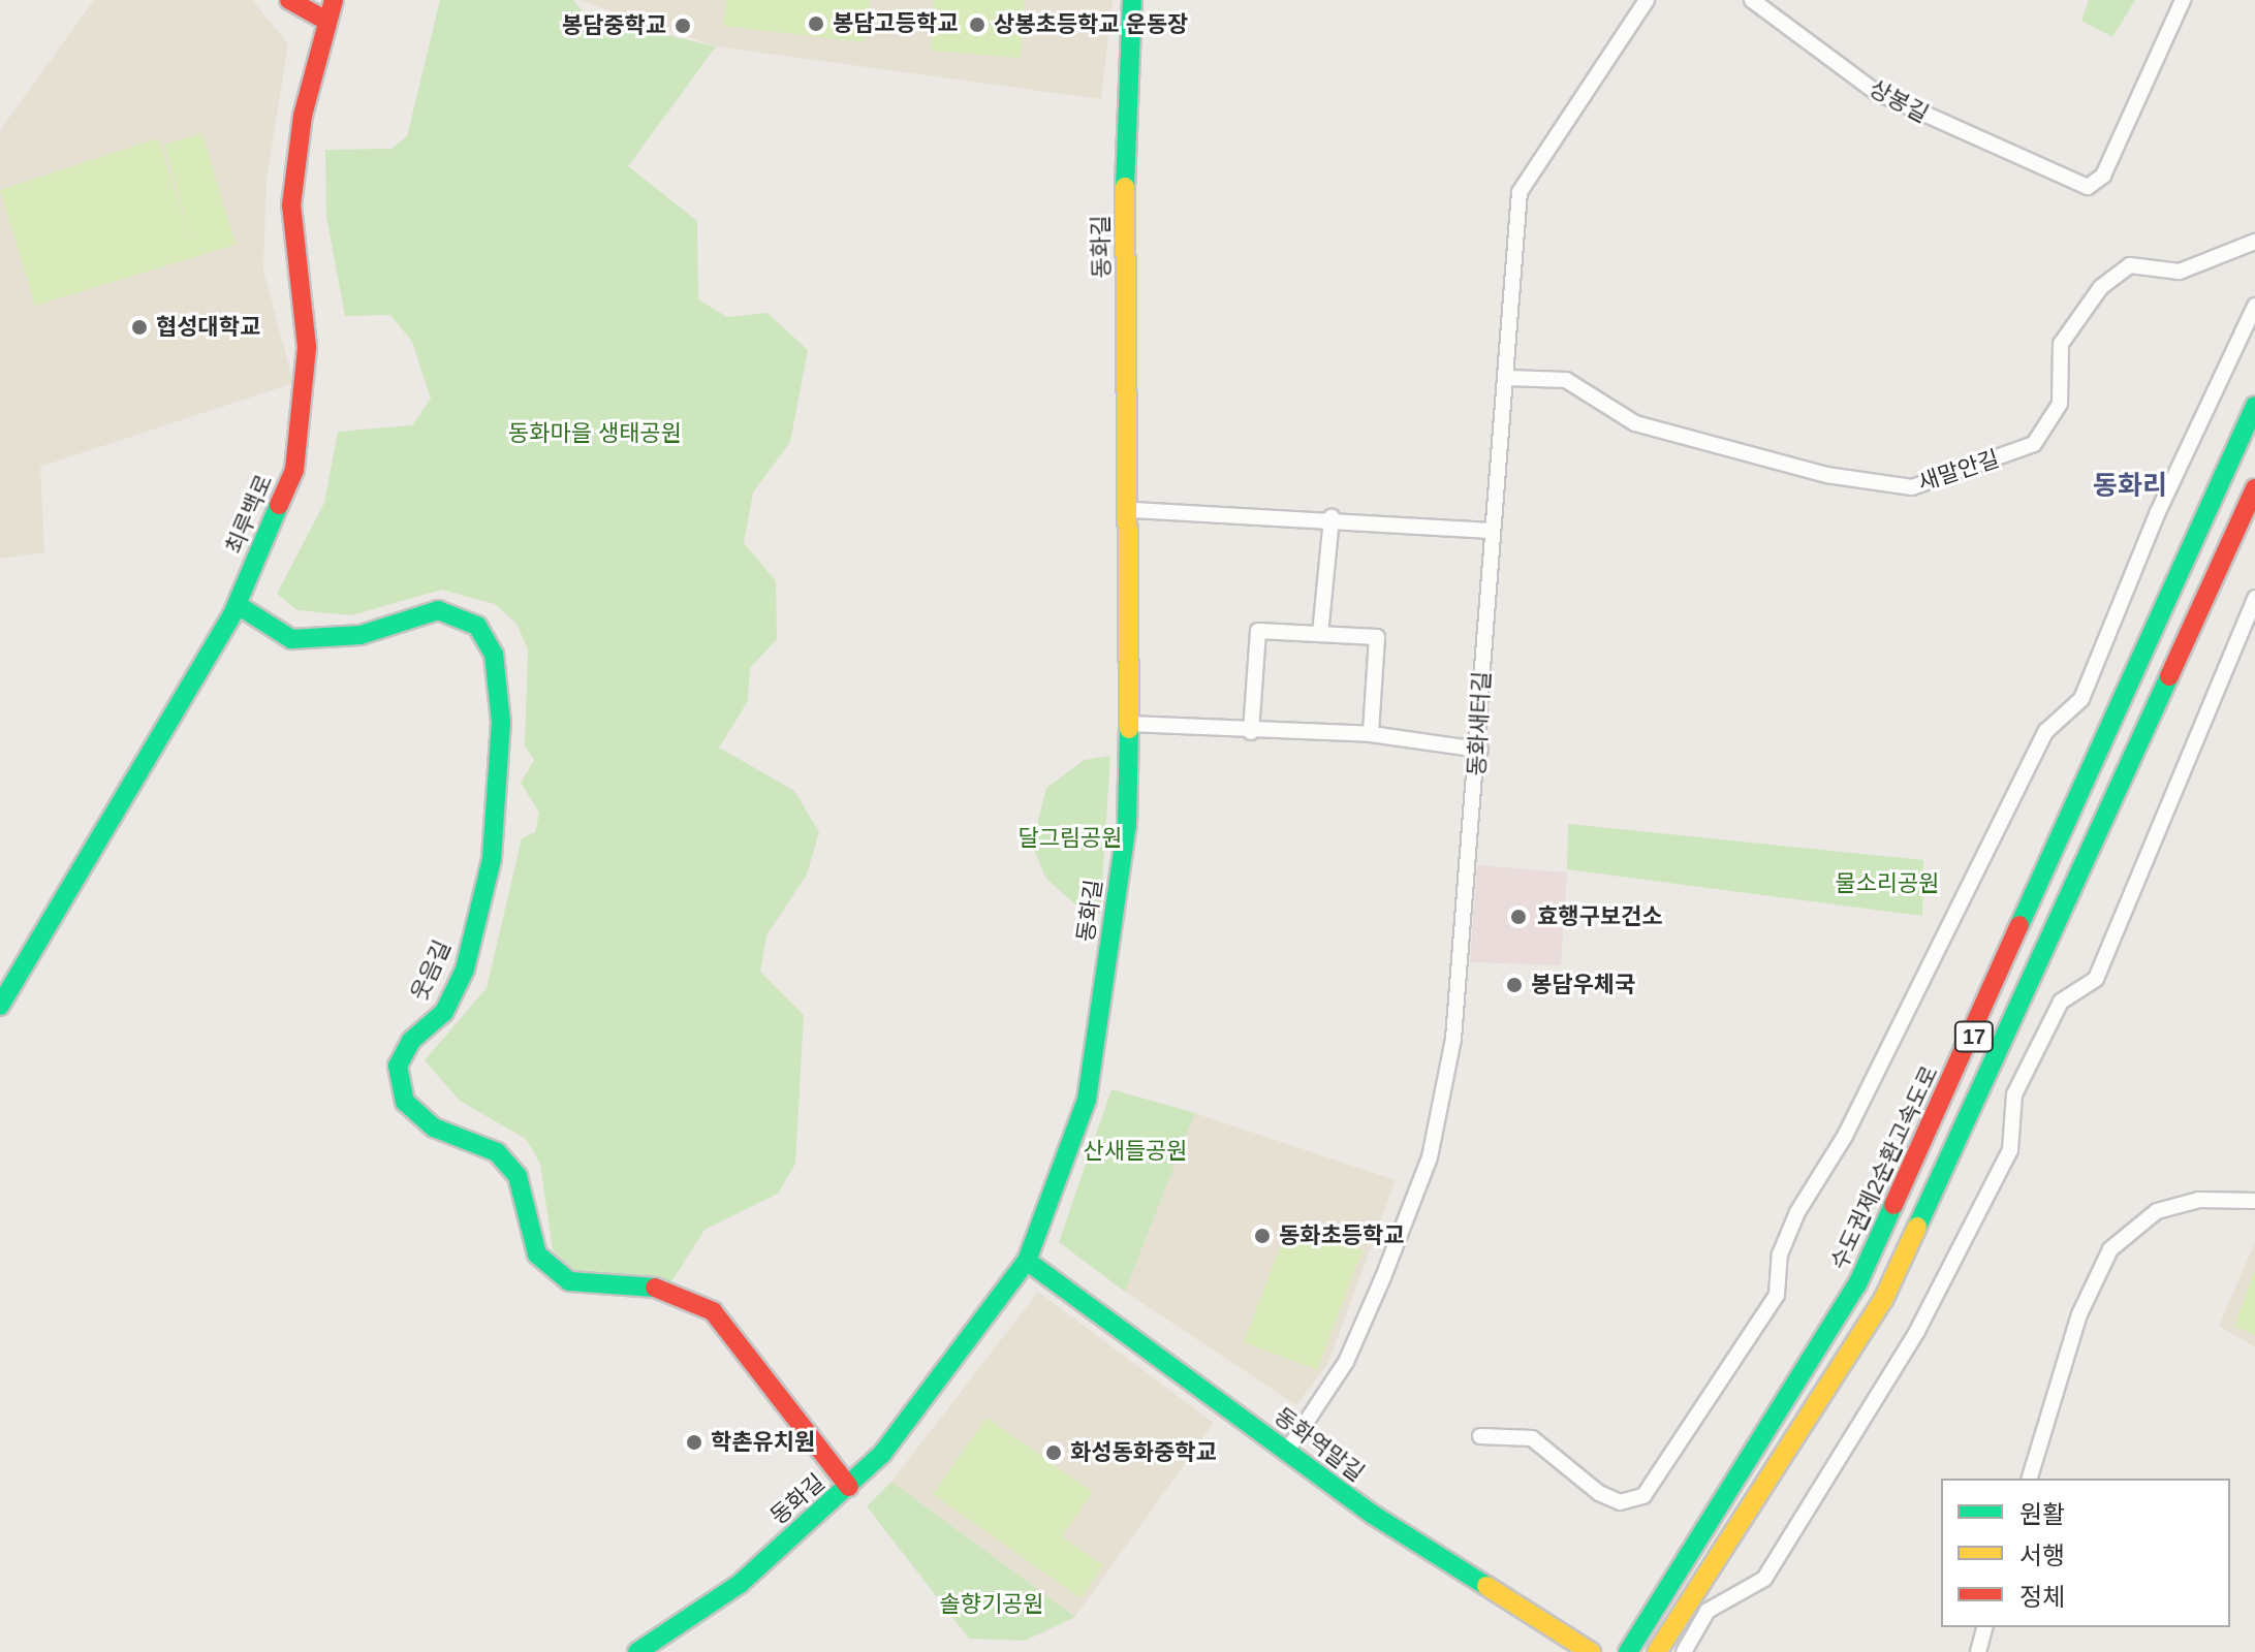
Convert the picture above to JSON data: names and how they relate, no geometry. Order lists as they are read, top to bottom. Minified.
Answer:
{"streets":{"main road":["동화길","최루백로","웃음길","17","수도권제2순환고속도로","동화역말길"],"street":["상봉길","새말안길","동화새터길"]},"crossings":[["동화길","웃음길"],["동화길","동화역말길"],["새말안길","동화새터길"],["최루백로","웃음길"],["동화새터길","동화역말길"]],"districts":["동화리"],"parks":["동화마을 생태공원","달그림공원","물소리공원","산새들공원","솔향기공원"],"places":["봉담고등학교","상봉초등학교 운동장","봉담중학교","협성대학교","효행구보건소","봉담우체국","동화초등학교","학촌유치원","화성동화중학교"],"legend":["원활","서행","정체"]}
